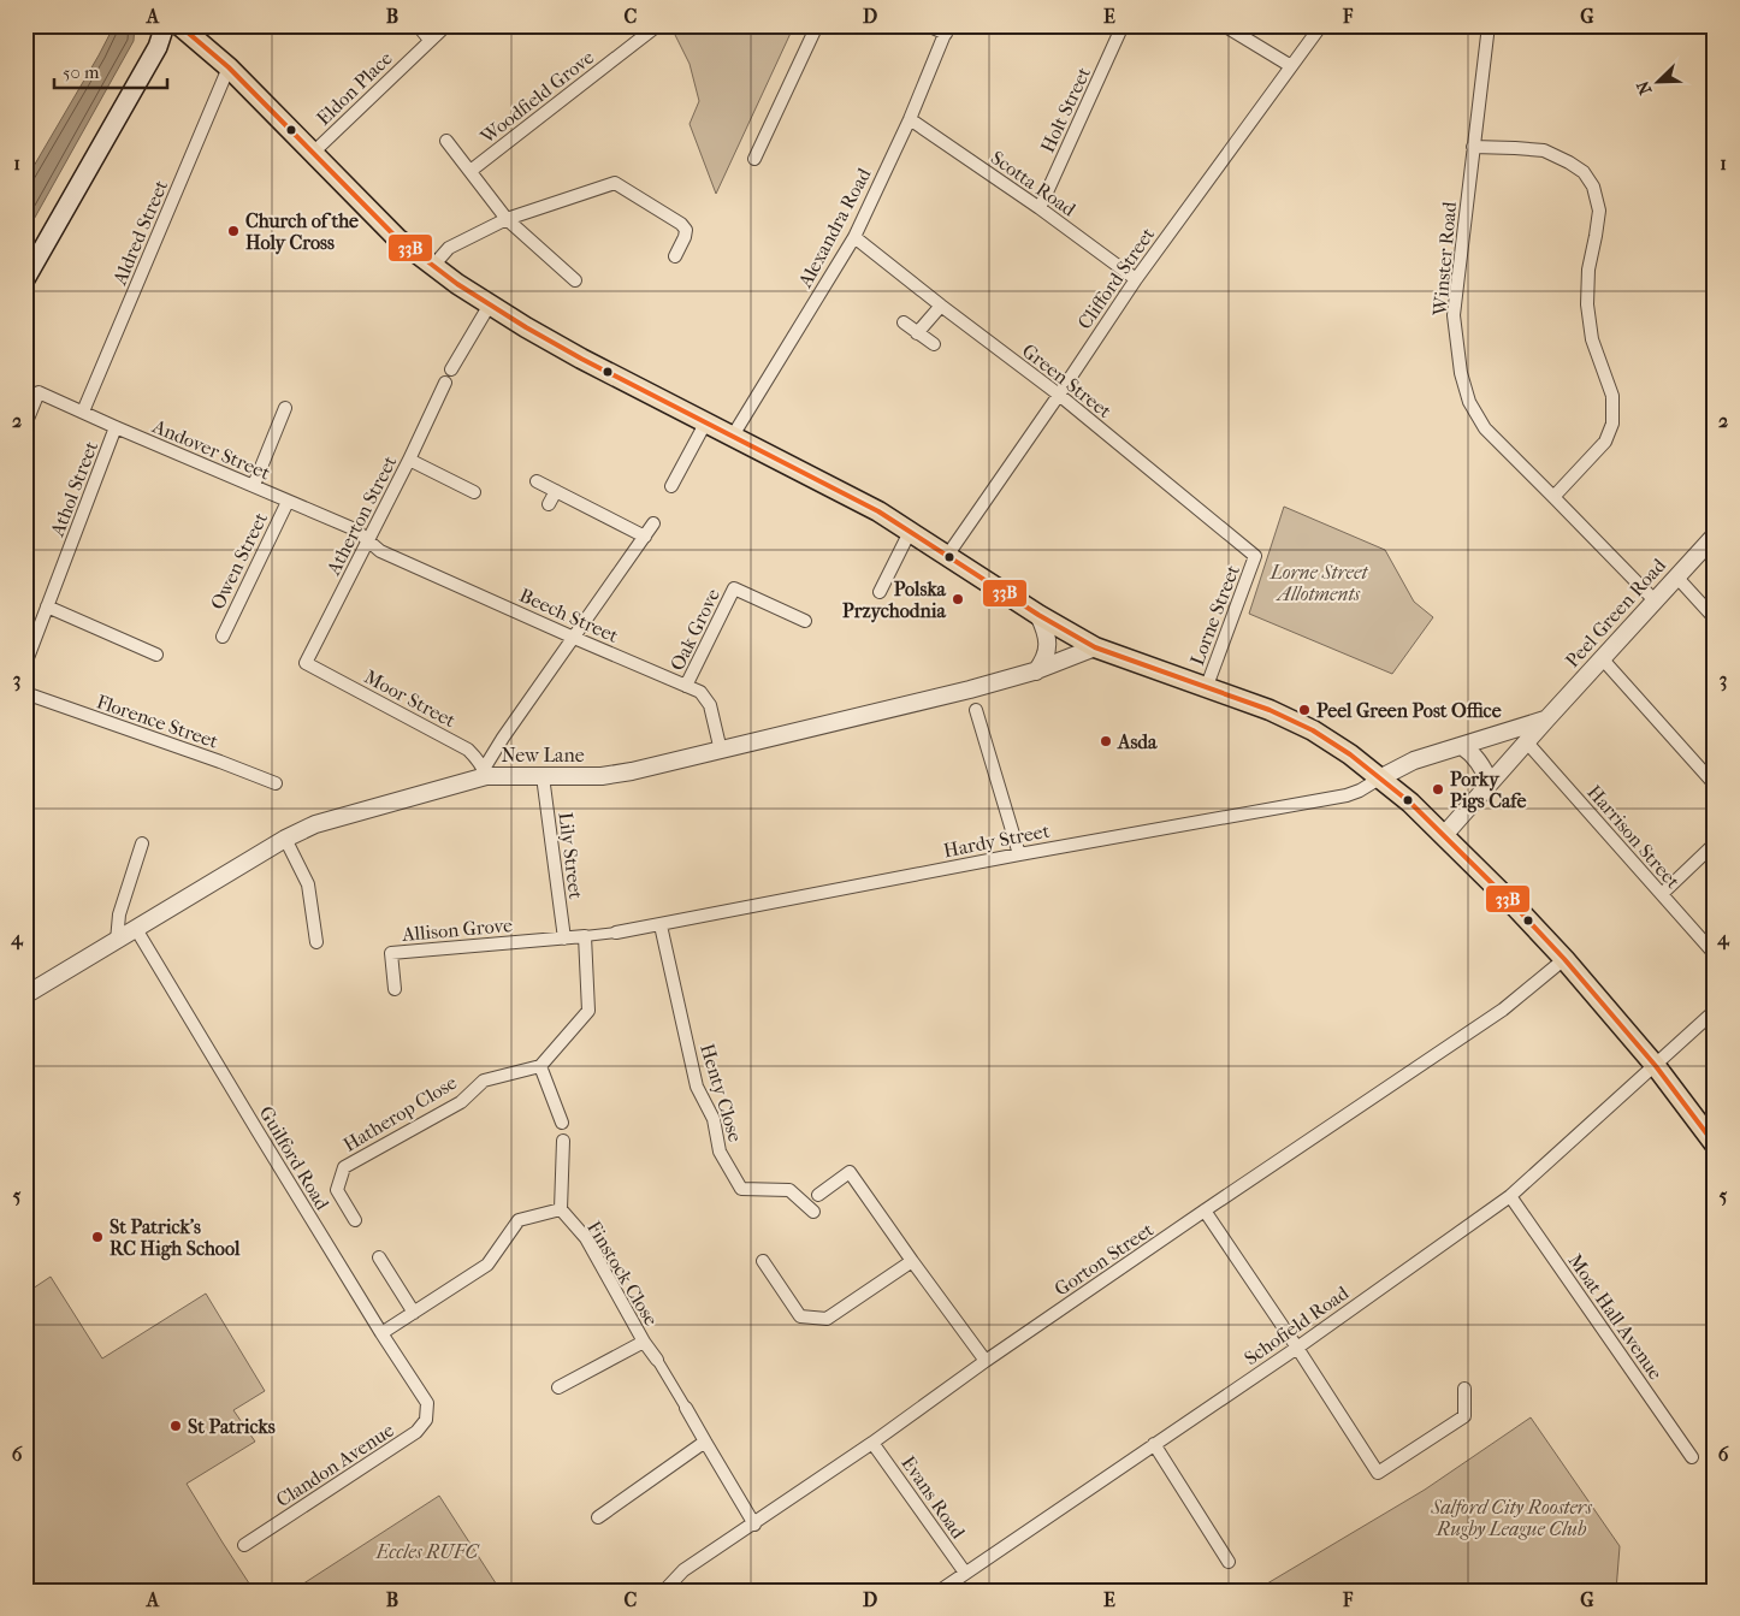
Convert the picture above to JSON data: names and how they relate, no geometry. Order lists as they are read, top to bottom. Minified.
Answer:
{"streets":{"street":["Eldon Place","Woodfield Grove","Holt Street","Scotta Road","Alexandra Road","Aldred Street","Winster Road","Clifford Street","Green Street","Andover Street","Athol Street","Atherton Street","Owen Street","Peel Green Road","Beech Street","Lorne Street","Oak Grove","Moor Street","Florence Street","New Lane","Harrison Street","Hardy Street","Lily Street","Allison Grove","Henty Close","Hatherop Close","Guilford Road","Gorton Street","Finstock Close","Moat Hall Avenue","Schofield Road","Clandon Avenue","Evans Road"]},"crossings":[["Holt Street","Scotta Road"],["Scotta Road","Alexandra Road"],["Scotta Road","Clifford Street"],["Alexandra Road","Green Street"],["Aldred Street","Andover Street"],["Winster Road","Peel Green Road"],["Clifford Street","Green Street"],["Green Street","Lorne Street"],["Andover Street","Athol Street"],["Andover Street","Atherton Street"],["Andover Street","Owen Street"],["Andover Street","Beech Street"],["Atherton Street","Beech Street"],["Atherton Street","Moor Street"],["Peel Green Road","Harrison Street"],["Beech Street","Oak Grove"],["Beech Street","New Lane"],["Moor Street","New Lane"],["New Lane","Lily Street"],["New Lane","Guilford Road"],["Hardy Street","Henty Close"],["Lily Street","Allison Grove"],["Guilford Road","Clandon Avenue"],["Gorton Street","Evans Road"],["Moat Hall Avenue","Schofield Road"],["Schofield Road","Evans Road"]],"parks":["Lorne Street Allotments","Salford City Roosters Rugby League Club","Eccles RUFC"],"places":["Church of the Holy Cross","Polska Przychodnia","Peel Green Post Office","Asda","Porky Pigs Cafe","St Patrick's RC High School","St Patricks"],"lines":["transit line 33B"],"scale_bar":"50 m","north":"bottom left","grid":{"columns":["A","B","C","D","E","F","G"],"rows":["1","2","3","4","5","6"]}}
